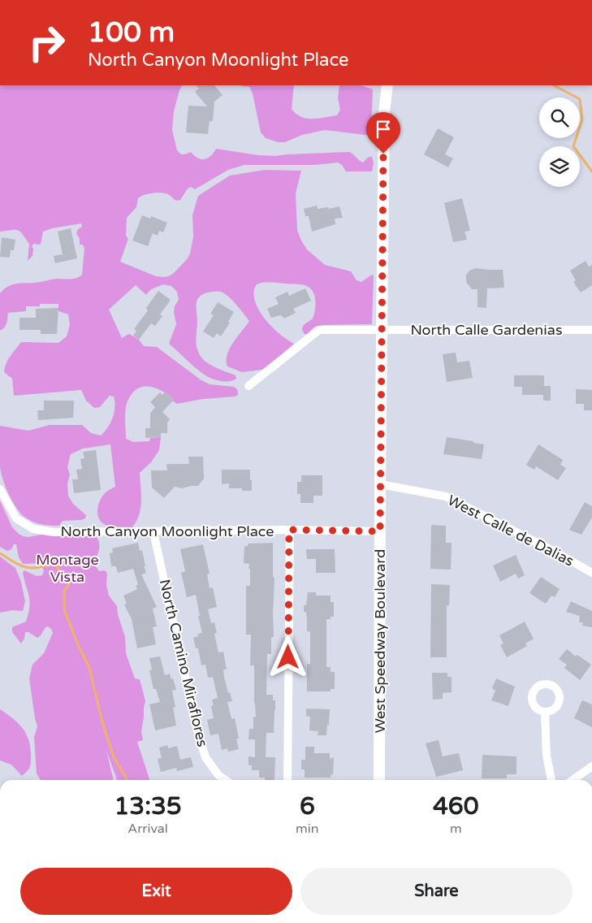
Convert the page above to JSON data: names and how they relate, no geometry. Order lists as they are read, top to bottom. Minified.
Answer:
{"streets":{"main road":["West Speedway Boulevard"],"street":["North Calle Gardenias","West Calle de Dalias","North Canyon Moonlight Place","North Camino Miraflores"]},"crossings":[["North Calle Gardenias","West Speedway Boulevard"],["West Calle de Dalias","West Speedway Boulevard"],["North Canyon Moonlight Place","West Speedway Boulevard"],["North Canyon Moonlight Place","North Camino Miraflores"]],"parks":["Montage Vista"],"page":{"turn":["100 m","North Canyon Moonlight Place"],"eta":["13:35","Arrival","6","min","460","m"],"buttons":["Exit","Share"]}}
